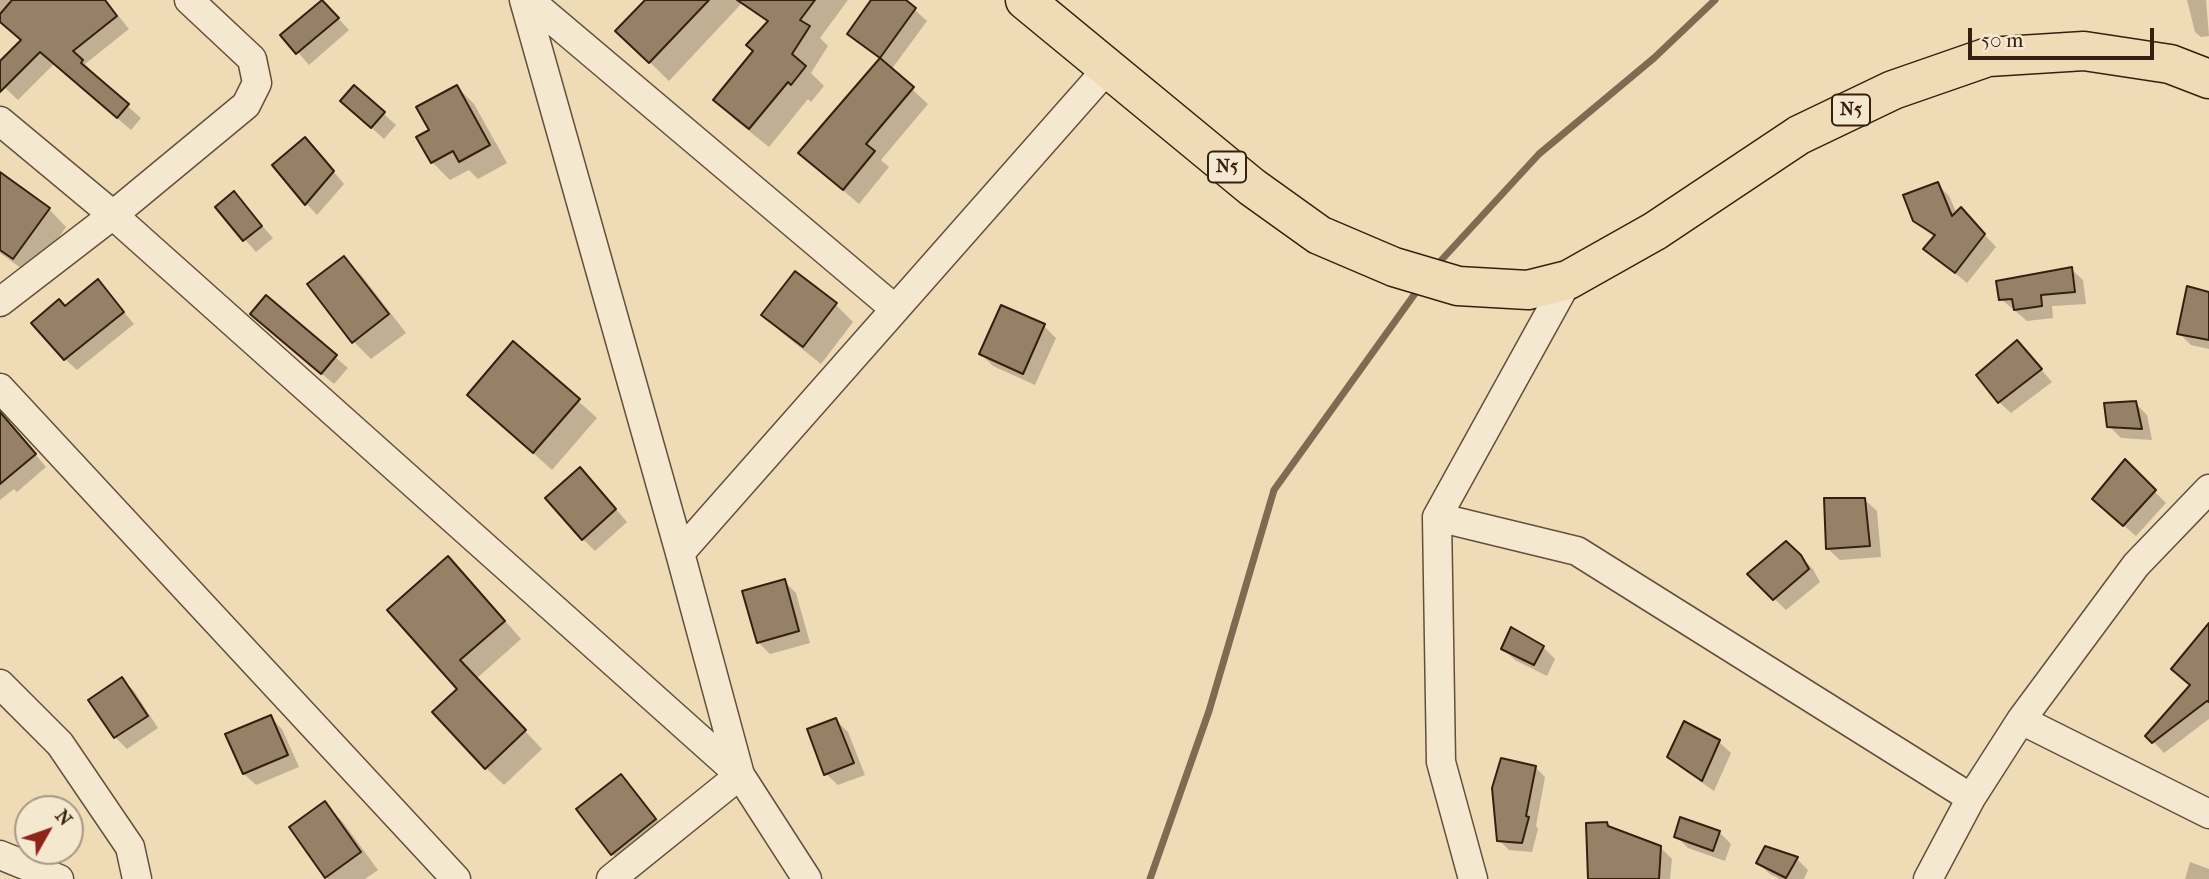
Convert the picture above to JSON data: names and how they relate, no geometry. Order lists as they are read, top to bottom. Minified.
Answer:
{"streets":{"highway":["N5"]},"scale_bar":"50 m","north":"top right"}
